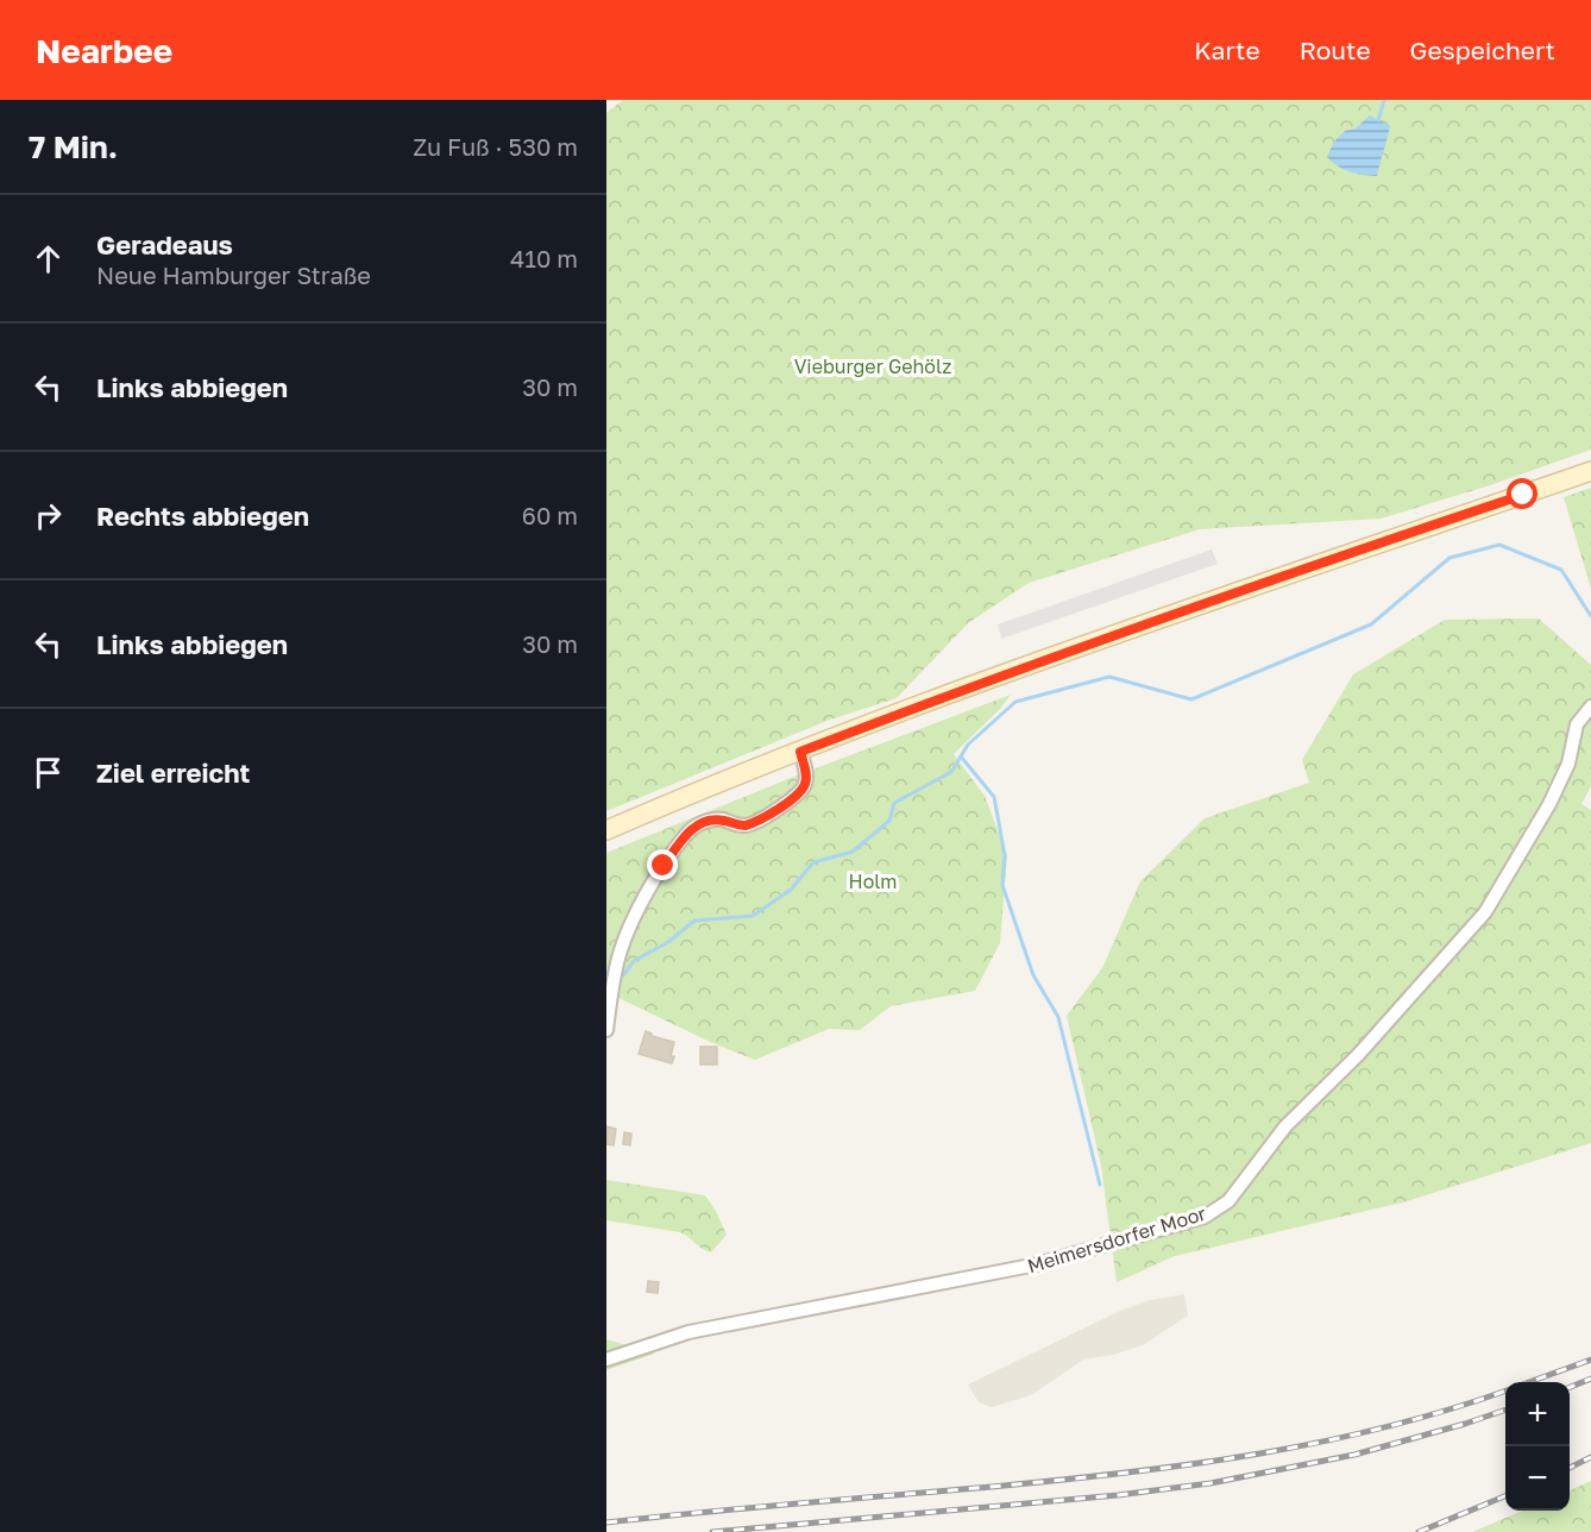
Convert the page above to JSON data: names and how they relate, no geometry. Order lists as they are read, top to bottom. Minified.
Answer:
{"streets":{"street":["Meimersdorfer Moor"]},"parks":["Vieburger Gehölz","Holm"],"page":{"header":"Nearbee","nav":["Karte","Route","Gespeichert"],"heading":["7 Min.","Zu Fuß · 530 m"],"list":[["Geradeaus","Neue Hamburger Straße","410 m"],["Links abbiegen","30 m"],["Rechts abbiegen","60 m"],["Links abbiegen","30 m"],"Ziel erreicht"],"map_buttons":["+","−"]}}
